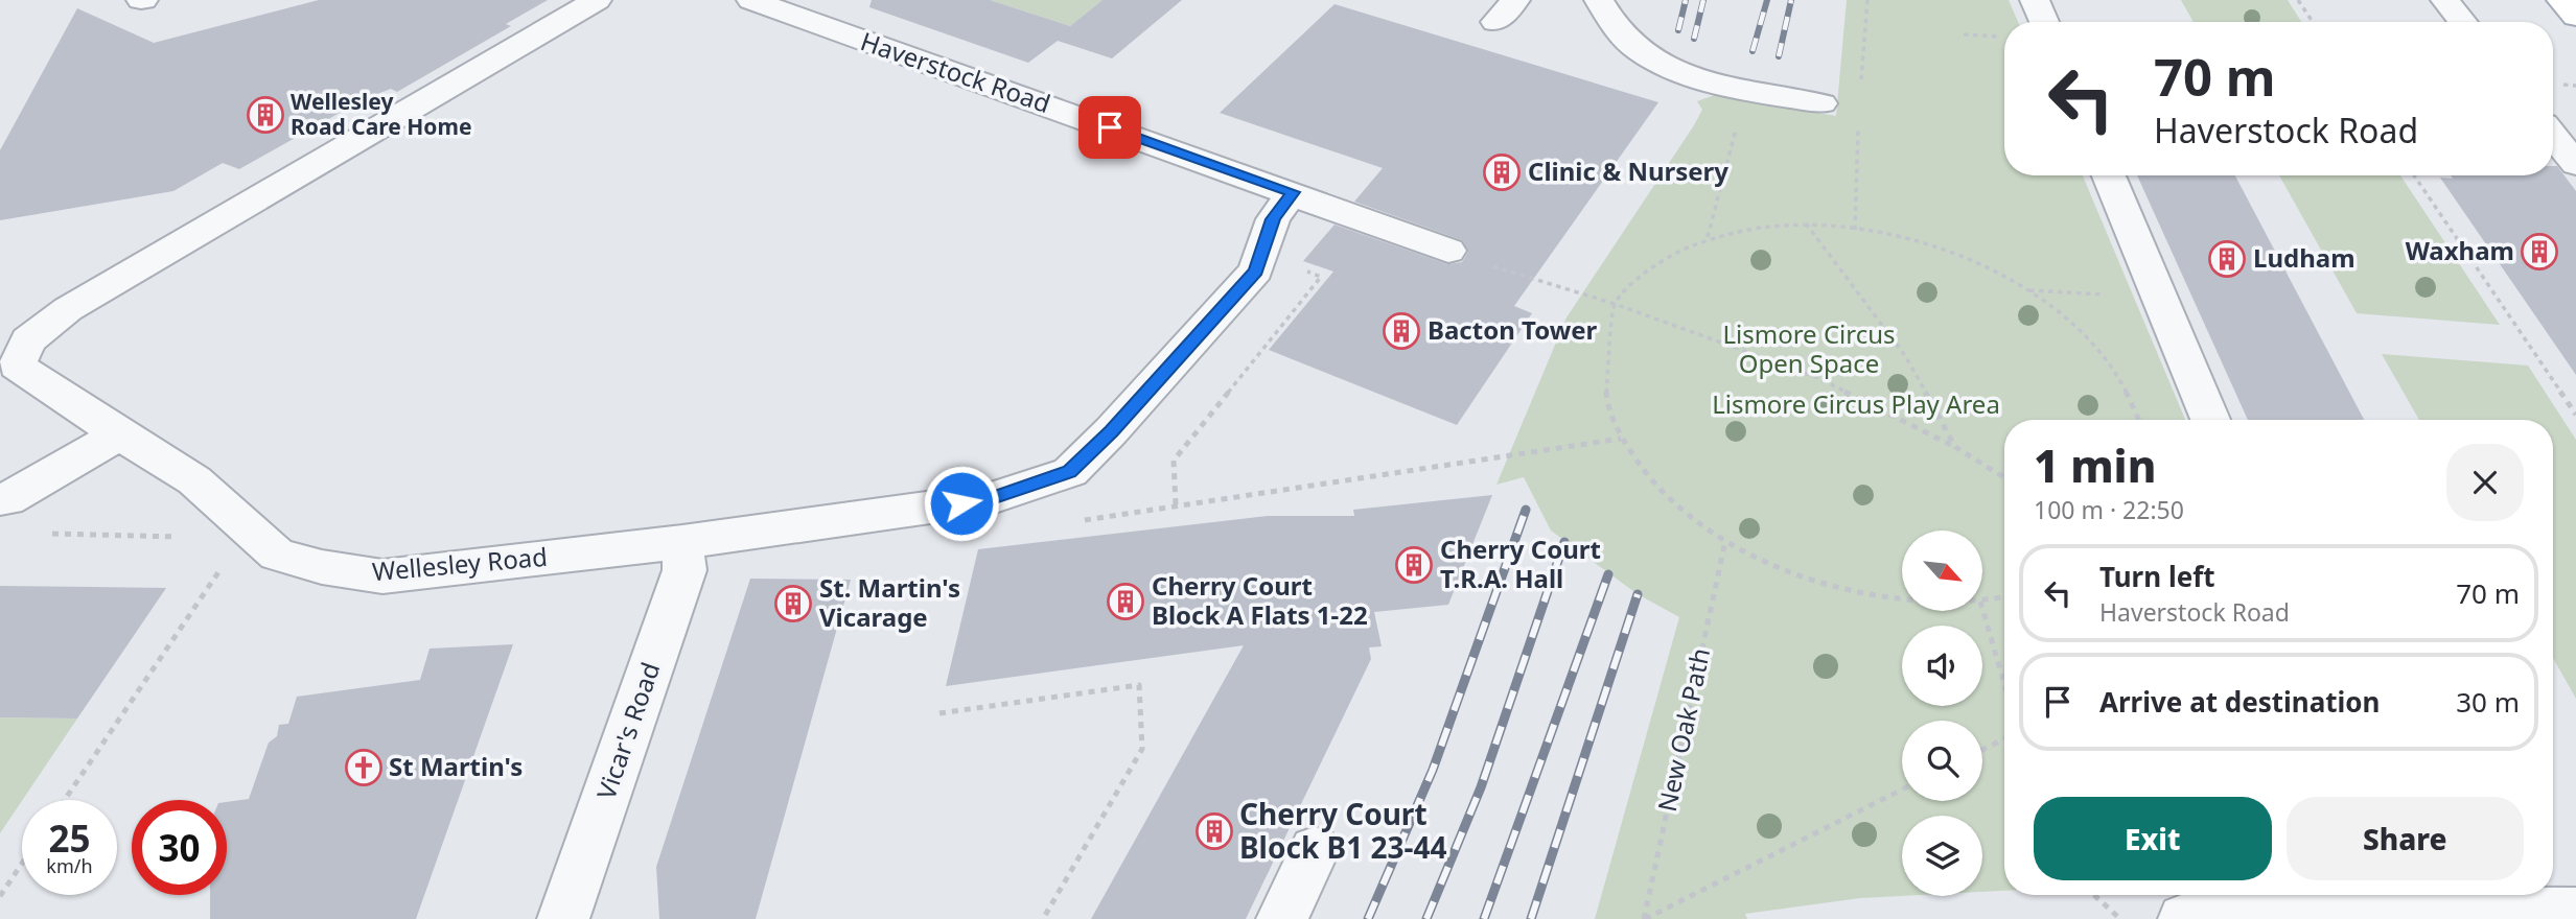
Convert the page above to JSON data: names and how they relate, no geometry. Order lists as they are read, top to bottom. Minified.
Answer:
{"streets":{"street":["Haverstock Road","Wellesley Road","Vicar's Road"],"path":["New Oak Path"]},"crossings":[["Haverstock Road","Wellesley Road"],["Wellesley Road","Vicar's Road"]],"parks":["Lismore Circus Open Space","Lismore Circus Play Area"],"places":{"building":["Wellesley Road Care Home","Clinic & Nursery","Waxham","Ludham","Bacton Tower","Cherry Court T.R.A. Hall","Cherry Court Block A Flats 1-22","St. Martin's Vicarage","Cherry Court Block B1 23-44"],"church":["St Martin's"]},"north":"bottom right","page":{"turn":["70 m","Haverstock Road"],"heading":["1 min","100 m · 22:50"],"list":[{"name":"Turn left","note":"Haverstock Road","value":"70 m"},{"name":"Arrive at destination","value":"30 m"}],"buttons":["Exit","Share"],"speed":"25 km/h","limit":"30"}}
